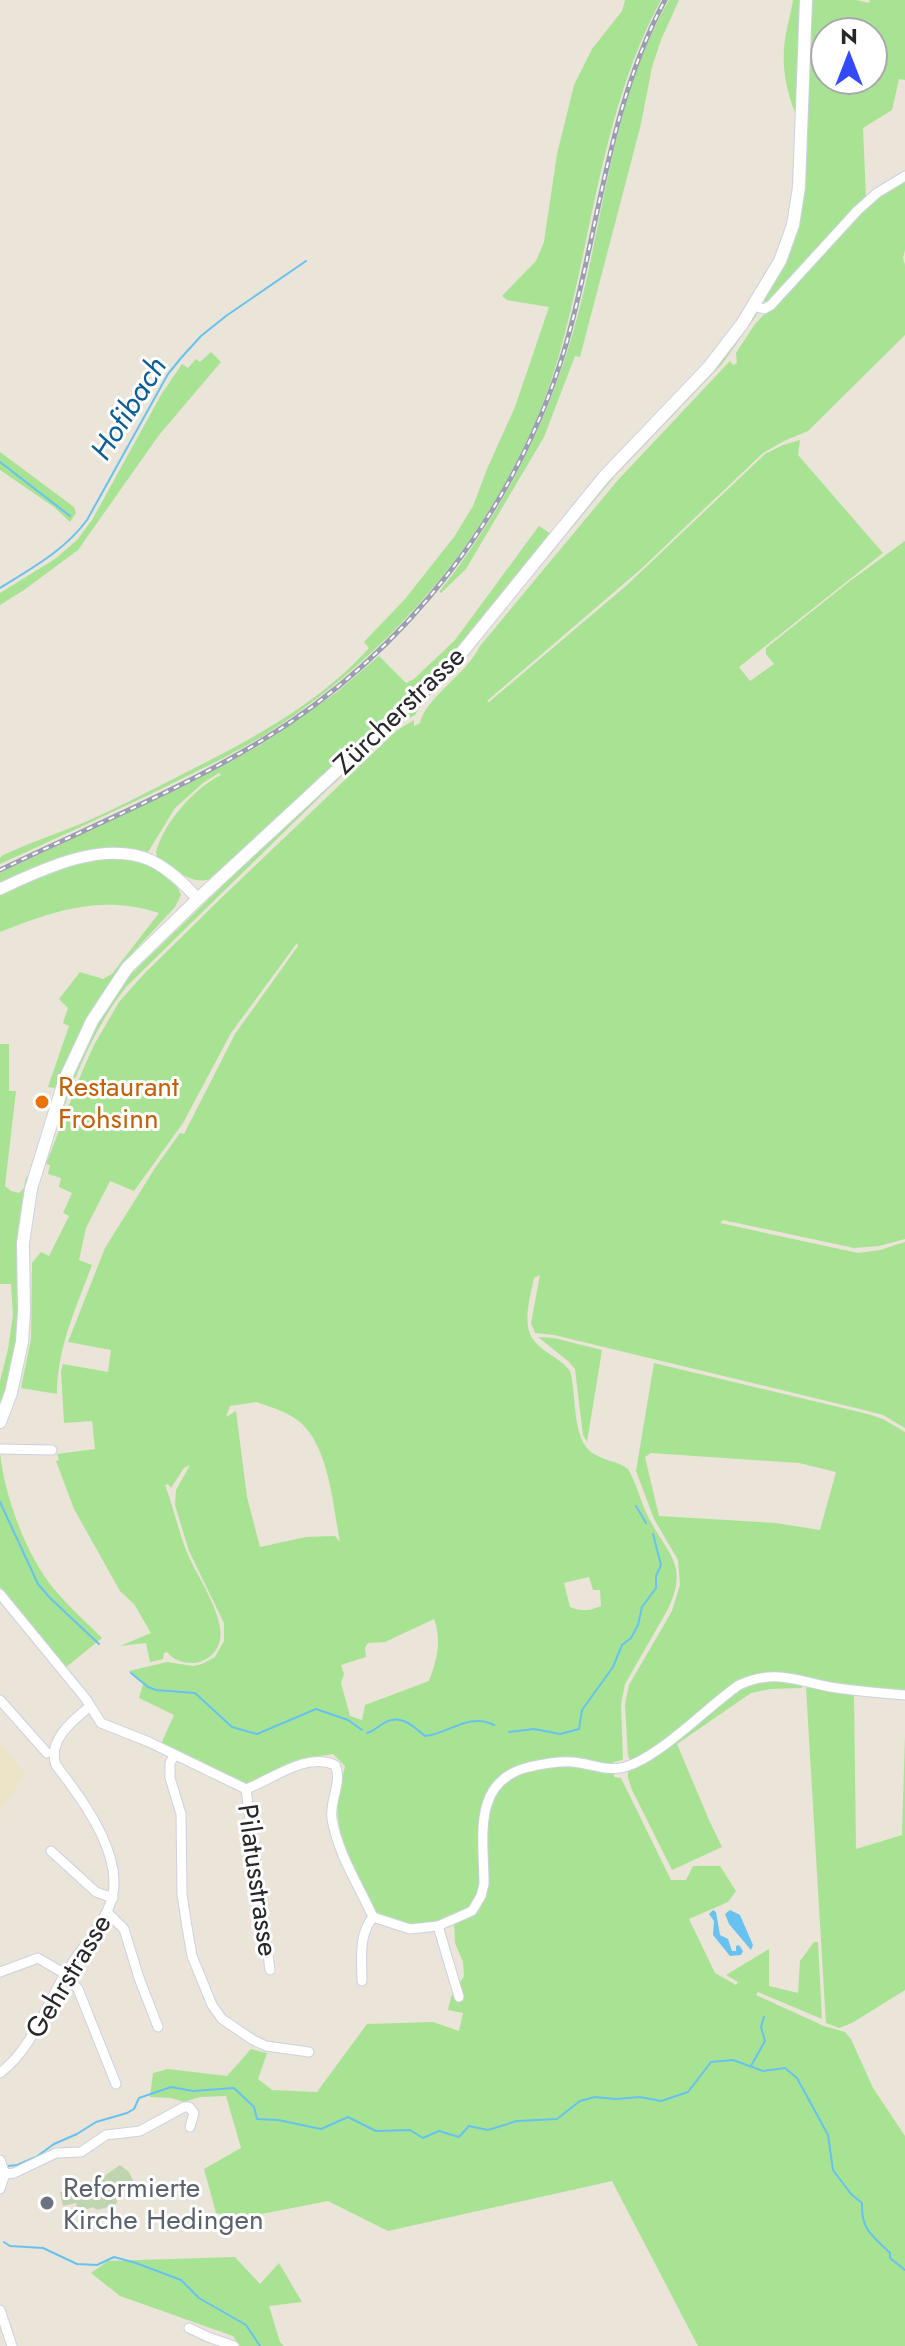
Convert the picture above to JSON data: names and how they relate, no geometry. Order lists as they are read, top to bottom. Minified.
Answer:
{"streets":{"main road":["Zürcherstrasse"],"street":["Pilatusstrasse","Gehrstrasse"]},"water":["Hofibach"],"places":["Restaurant Frohsinn","Reformierte Kirche Hedingen"],"north":"top"}
